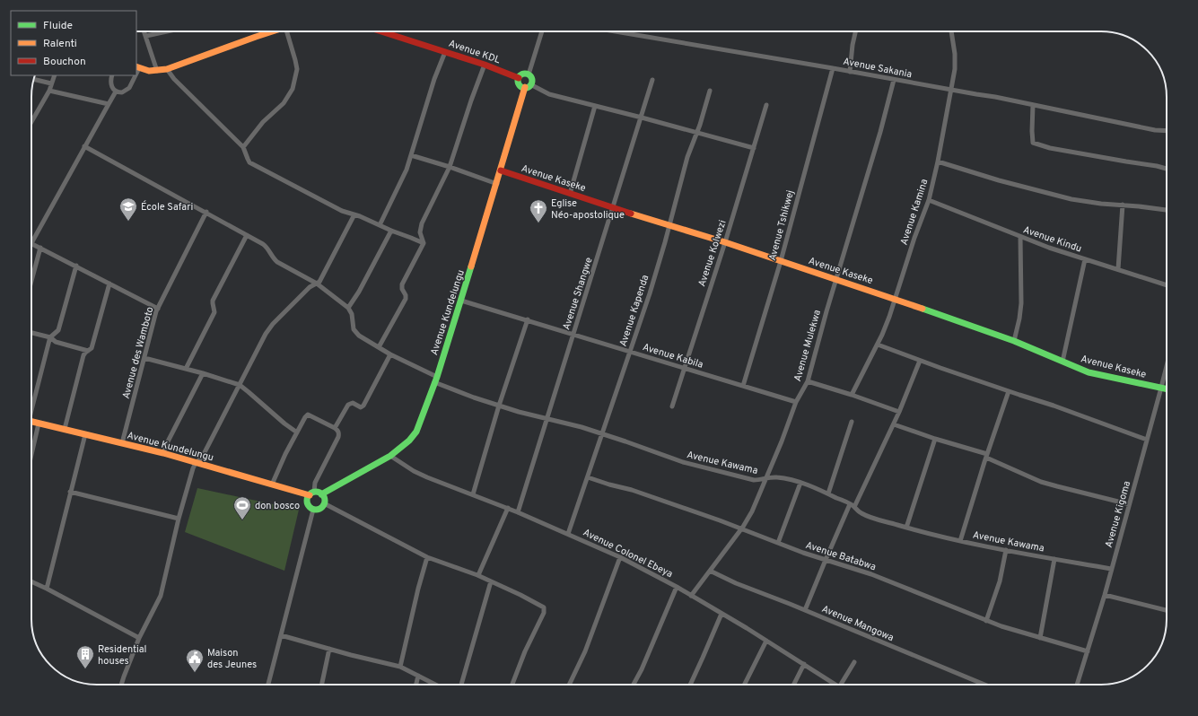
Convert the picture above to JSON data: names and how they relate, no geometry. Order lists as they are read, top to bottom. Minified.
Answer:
{"streets":{"street":["Avenue KDL","Avenue Sakania","Avenue Kaseke","Avenue Kamina","Avenue Tshikwej","Avenue Kindu","Avenue Kolwezi","Avenue Shangwe","Avenue Kapenda","Avenue Kundelungu","Avenue Mulekwa","Avenue des Wamboto","Avenue Kabila","Avenue Kawama","Avenue Kigoma","Avenue Colonel Ebeya","Avenue Batabwa","Avenue Mangowa"]},"crossings":[["Avenue KDL","Avenue Kundelungu"],["Avenue Sakania","Avenue Kamina"],["Avenue Sakania","Avenue Tshikwej"],["Avenue Sakania","Avenue Mulekwa"],["Avenue Kaseke","Avenue Kamina"],["Avenue Kaseke","Avenue Tshikwej"],["Avenue Kaseke","Avenue Kolwezi"],["Avenue Kaseke","Avenue Shangwe"],["Avenue Kaseke","Avenue Kapenda"],["Avenue Kaseke","Avenue Kundelungu"],["Avenue Kaseke","Avenue Mulekwa"],["Avenue Kaseke","Avenue Kigoma"],["Avenue Kamina","Avenue Kindu"],["Avenue Tshikwej","Avenue Kabila"],["Avenue Kolwezi","Avenue Kabila"],["Avenue Shangwe","Avenue Kabila"],["Avenue Shangwe","Avenue Kawama"],["Avenue Shangwe","Avenue Colonel Ebeya"],["Avenue Kapenda","Avenue Kabila"],["Avenue Kapenda","Avenue Kawama"],["Avenue Kapenda","Avenue Colonel Ebeya"],["Avenue Kapenda","Avenue Batabwa"],["Avenue Kundelungu","Avenue des Wamboto"],["Avenue Kundelungu","Avenue Kabila"],["Avenue Kundelungu","Avenue Kawama"],["Avenue Kundelungu","Avenue Colonel Ebeya"],["Avenue Mulekwa","Avenue Kabila"],["Avenue Mulekwa","Avenue Kawama"],["Avenue Mulekwa","Avenue Colonel Ebeya"],["Avenue Mulekwa","Avenue Batabwa"],["Avenue Mulekwa","Avenue Mangowa"],["Avenue Kawama","Avenue Kigoma"],["Avenue Kigoma","Avenue Batabwa"]],"places":{"school or university":["École Safari"],"church":["Eglise Néo-apostolique"],"sports":["don bosco"],"building":["Residential houses"],"public building":["Maison des Jeunes"]},"legend":["Fluide","Ralenti","Bouchon"]}
